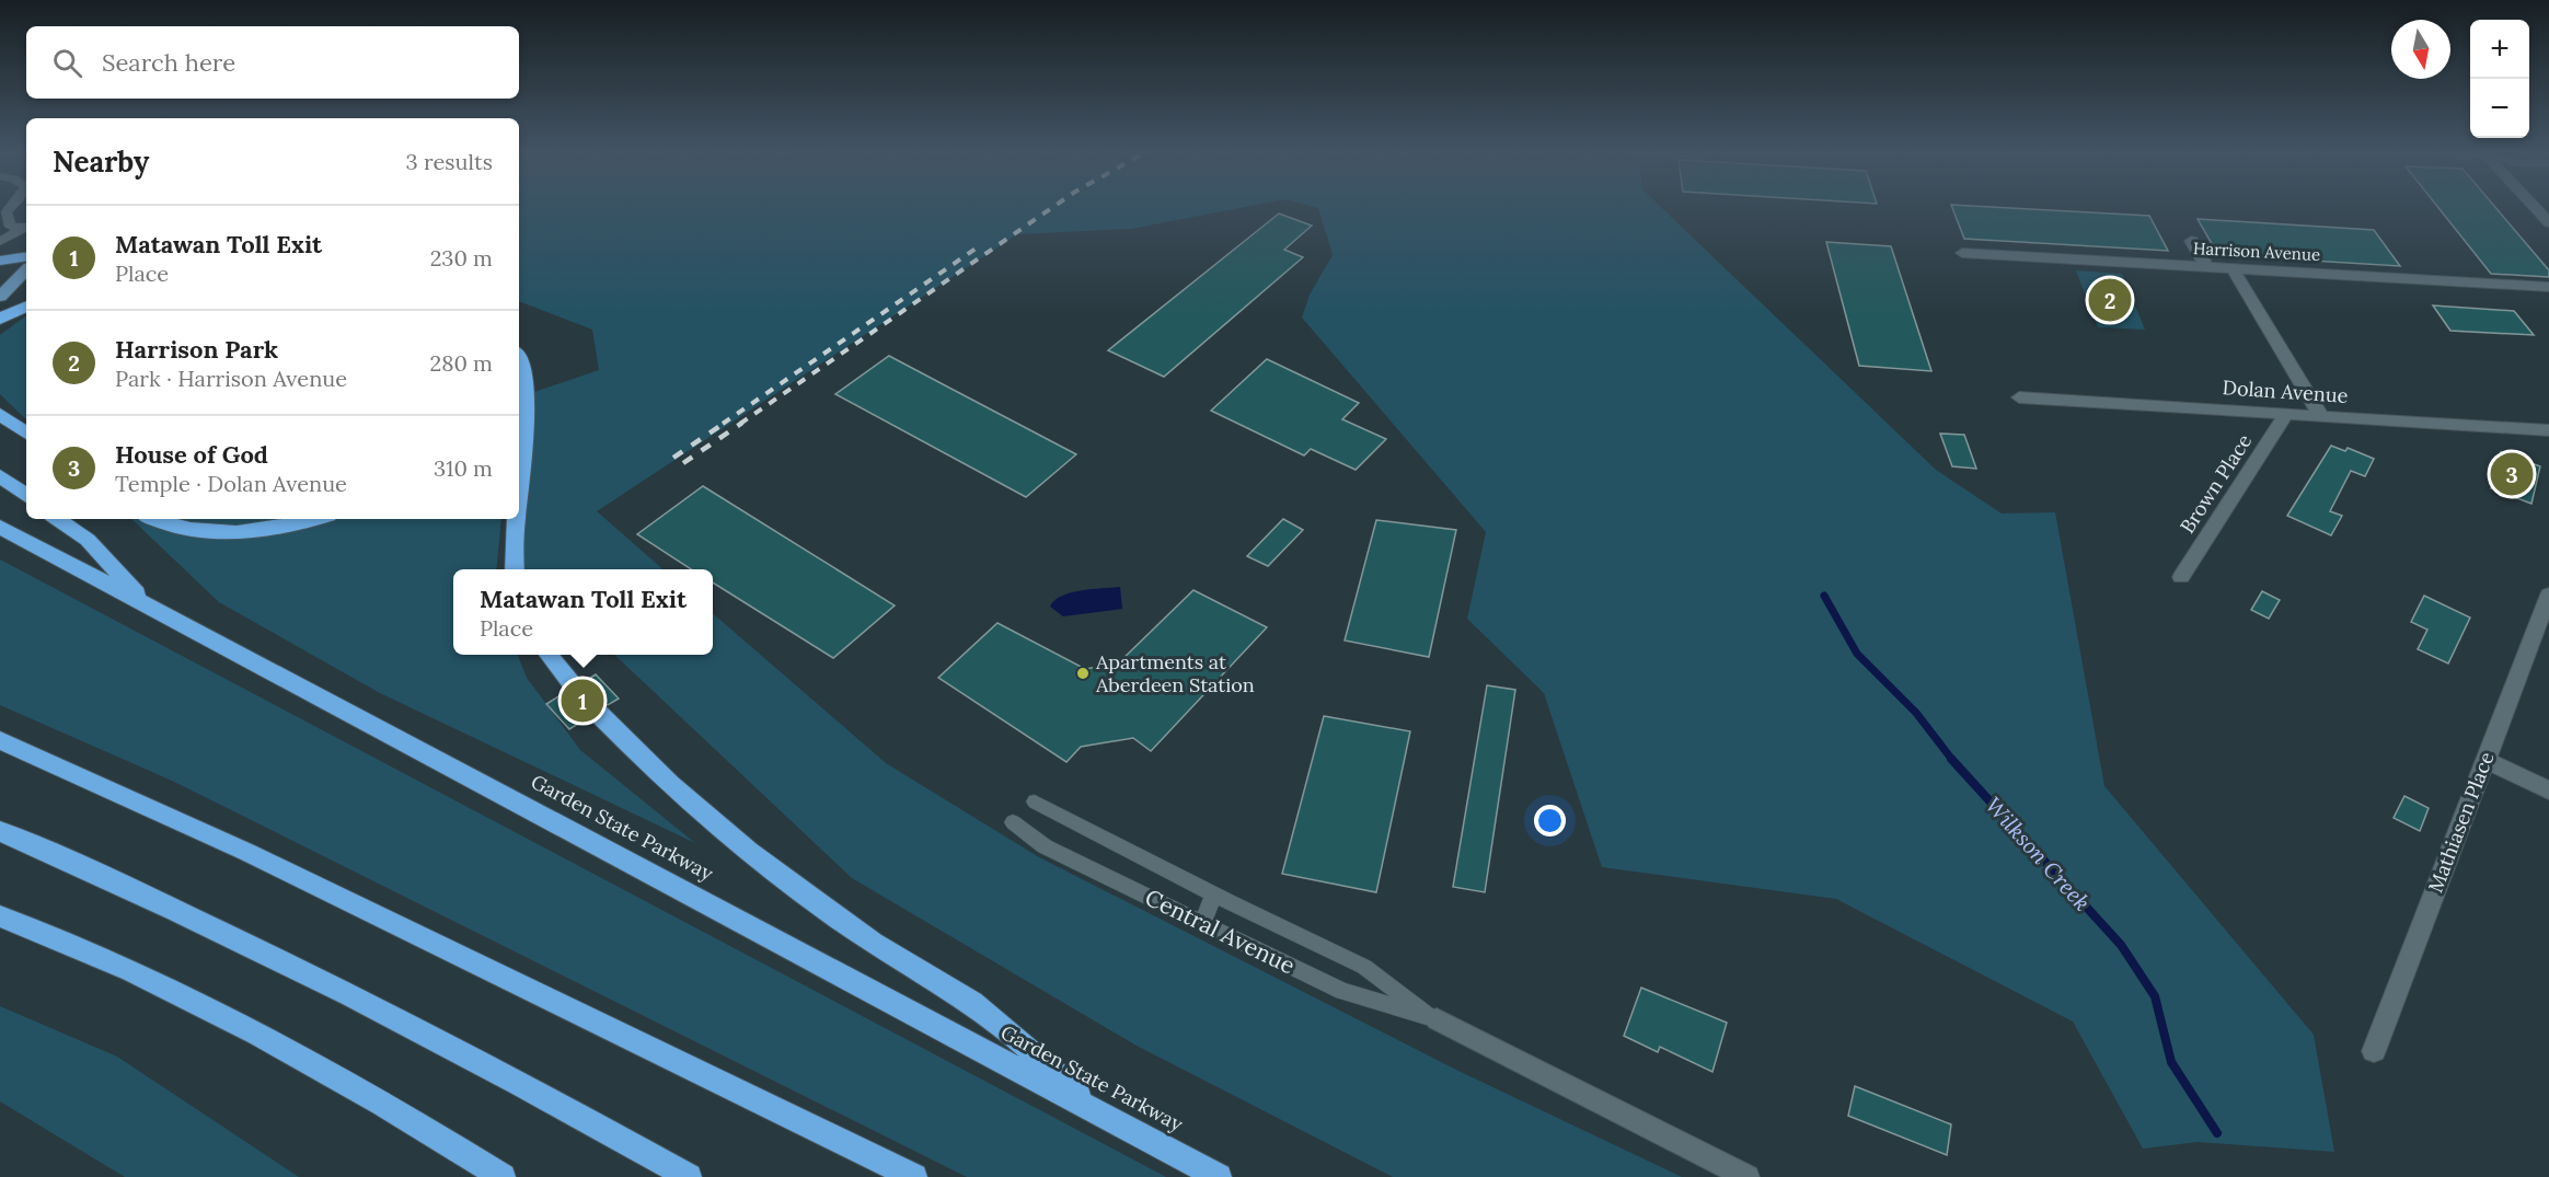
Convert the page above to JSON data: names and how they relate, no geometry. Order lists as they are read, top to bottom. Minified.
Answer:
{"streets":{"highway":["Garden State Parkway"],"street":["Harrison Avenue","Dolan Avenue","Brown Place","Mathiasen Place","Central Avenue"]},"crossings":[["Dolan Avenue","Brown Place"]],"water":["Wilkson Creek"],"places":["Apartments at Aberdeen Station"],"north":"bottom","page":{"map_buttons":["+","−"],"search":"Search here","heading":["Nearby","3 results"],"list":[{"mark":"1","name":"Matawan Toll Exit","note":"Place","value":"230 m"},{"mark":"2","name":"Harrison Park","note":"Park · Harrison Avenue","value":"280 m"},{"mark":"3","name":"House of God","note":"Temple · Dolan Avenue","value":"310 m"}],"pins":["2","3","1"],"popup":["Matawan Toll Exit","Place"]}}
